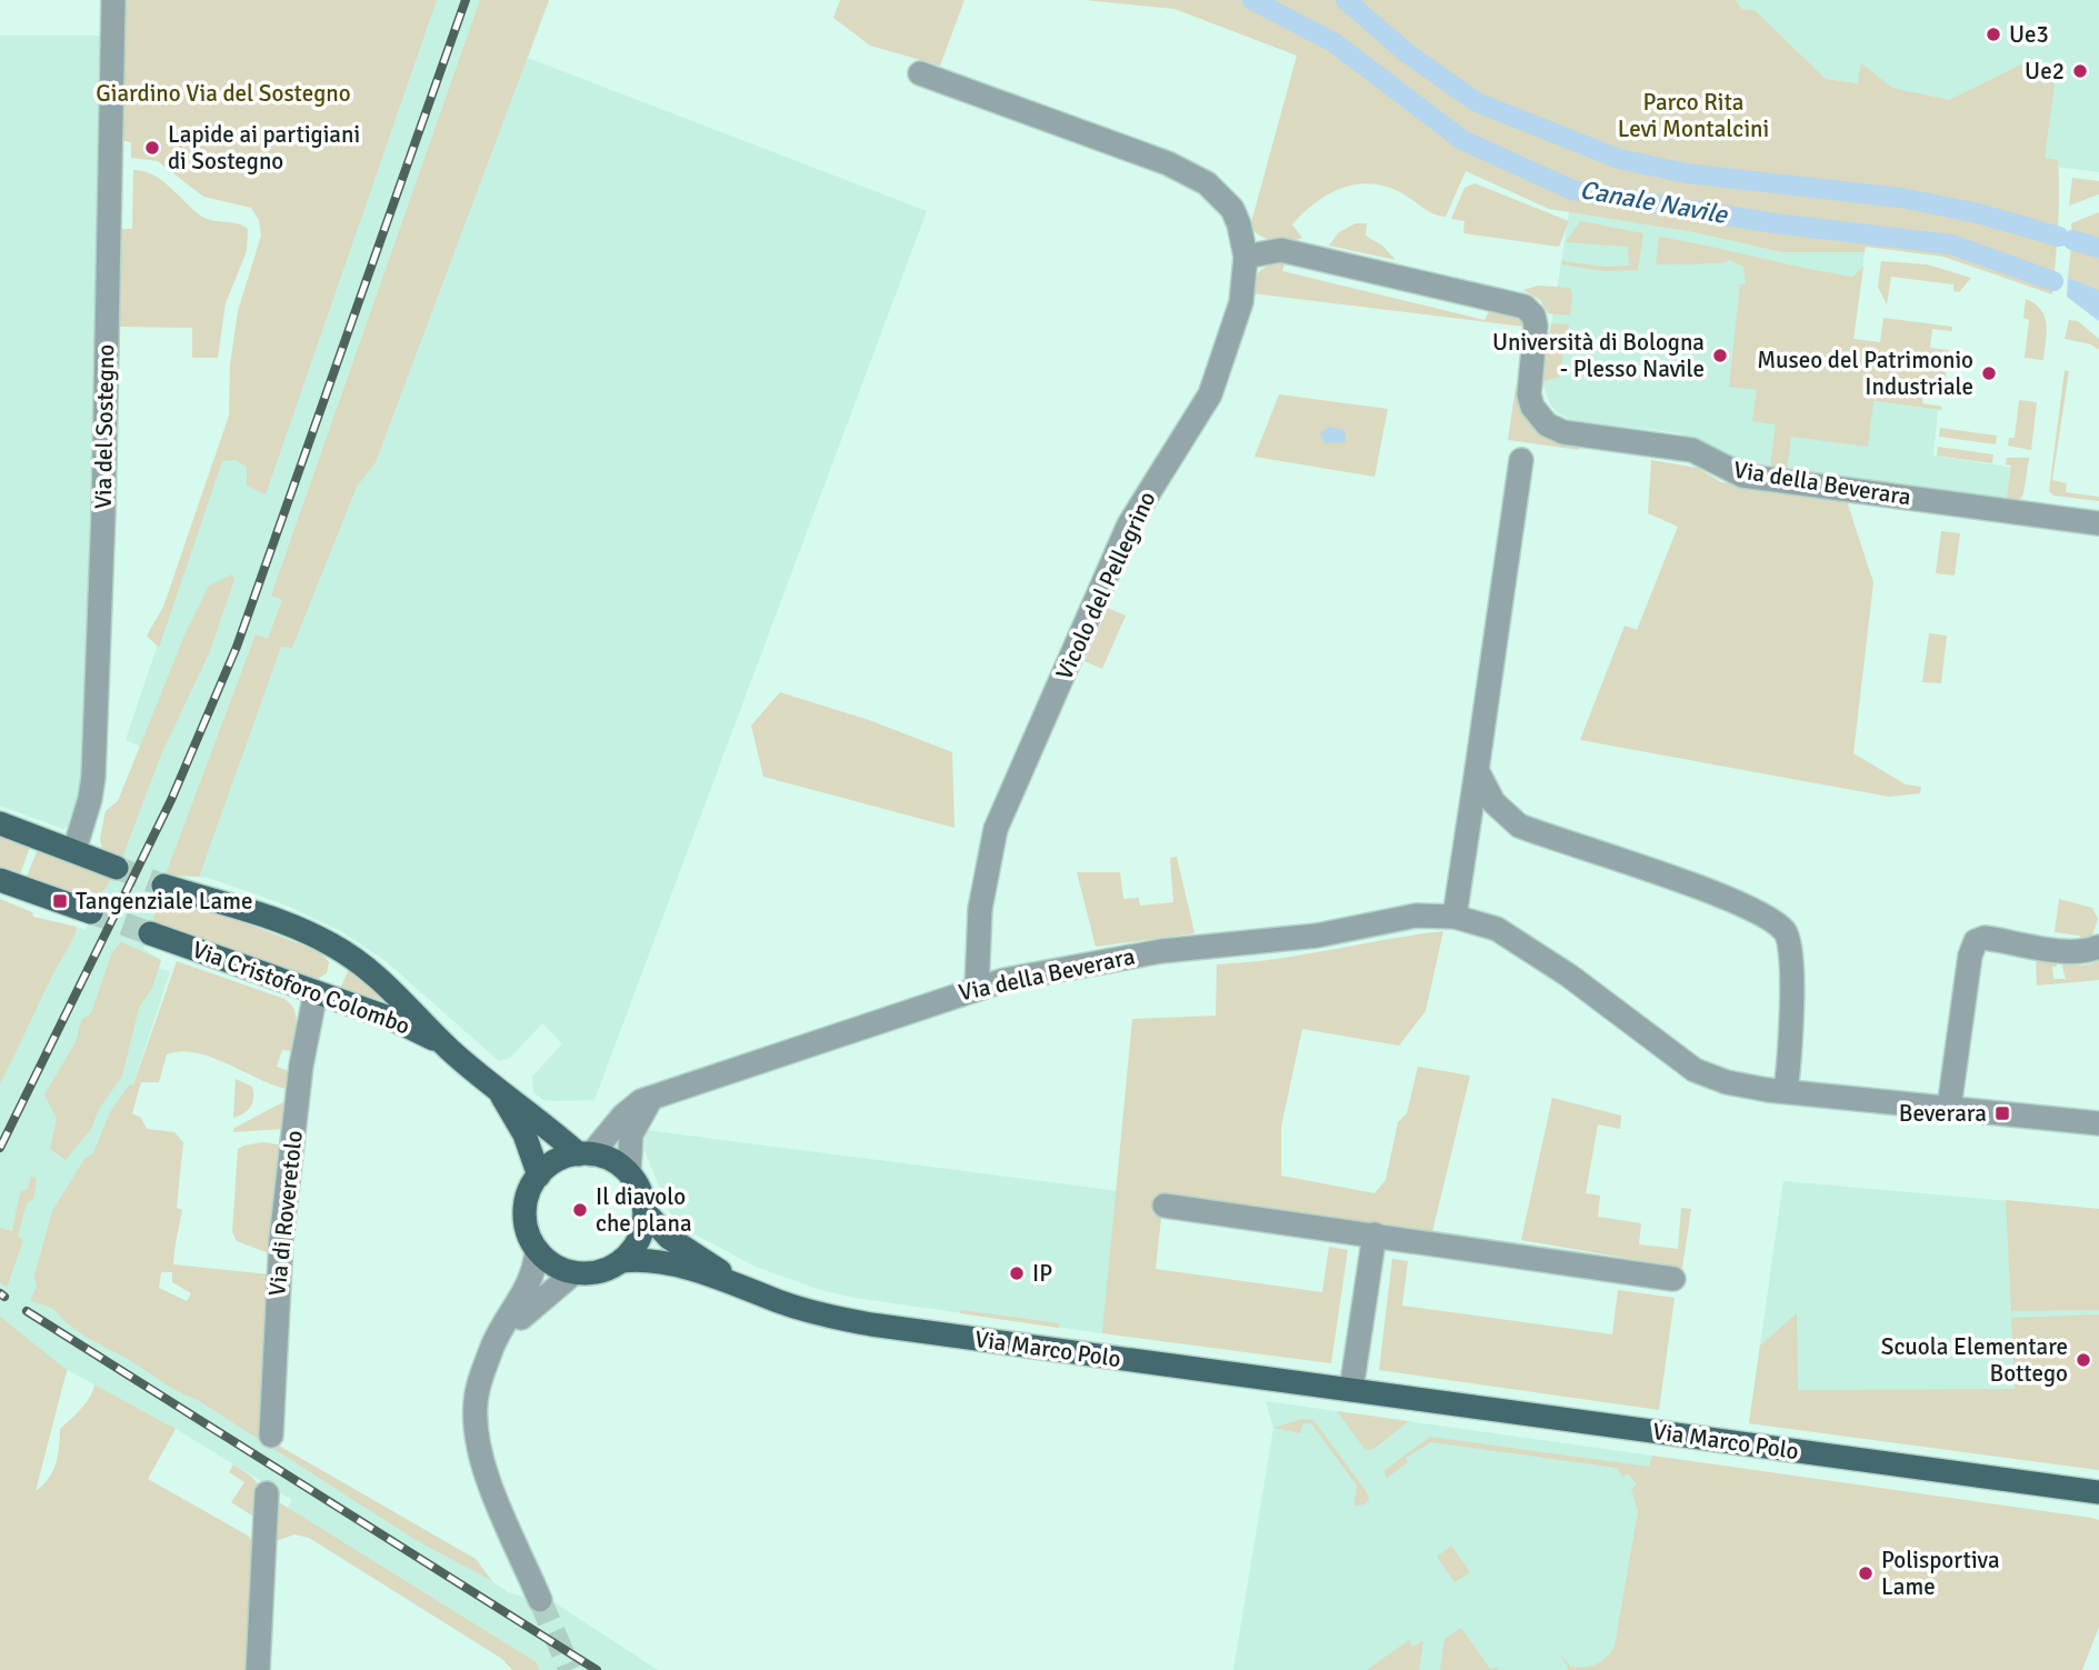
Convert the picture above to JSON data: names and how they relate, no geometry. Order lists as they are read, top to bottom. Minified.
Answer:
{"streets":{"main road":["Via Cristoforo Colombo","Via Marco Polo"],"street":["Via del Sostegno","Via della Beverara","Vicolo del Pellegrino","Via di Roveretolo"]},"crossings":[["Via della Beverara","Vicolo del Pellegrino"],["Via della Beverara","Via Cristoforo Colombo"],["Via della Beverara","Via Marco Polo"],["Via Cristoforo Colombo","Via di Roveretolo"],["Via Cristoforo Colombo","Via Marco Polo"]],"water":["Canale Navile"],"parks":["Giardino Via del Sostegno","Parco Rita Levi Montalcini"],"places":{"other":["Ue3","Ue2","Lapide ai partigiani di Sostegno","Università di Bologna - Plesso Navile","Museo del Patrimonio Industriale","Il diavolo che plana","IP","Scuola Elementare Bottego","Polisportiva Lame"],"transit":["Tangenziale Lame","Beverara"]}}
